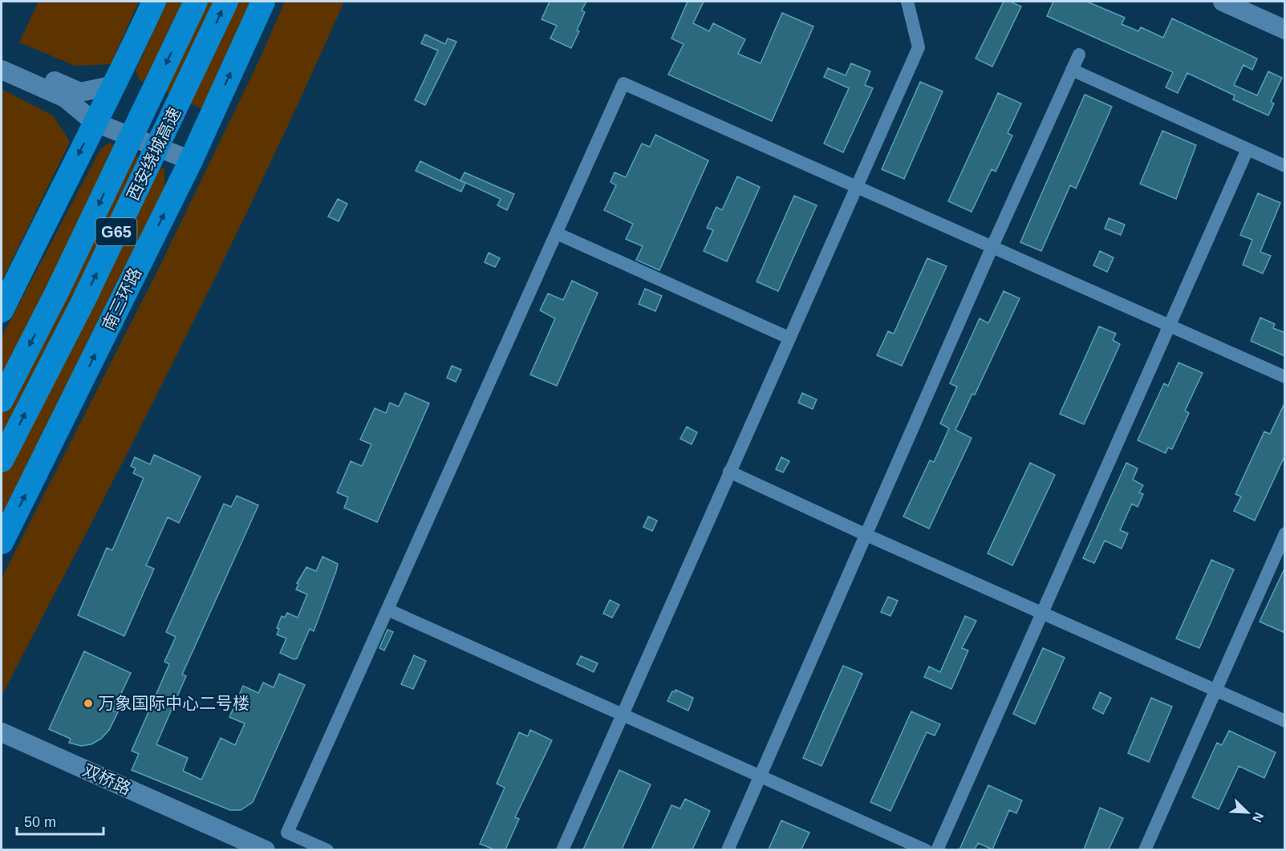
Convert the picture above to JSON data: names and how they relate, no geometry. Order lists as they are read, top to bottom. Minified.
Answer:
{"streets":{"highway":["西安绕城高速","G65","南三环路"],"street":["双桥路"]},"places":["万象国际中心二号楼"],"scale_bar":"50 m","north":"bottom right"}
